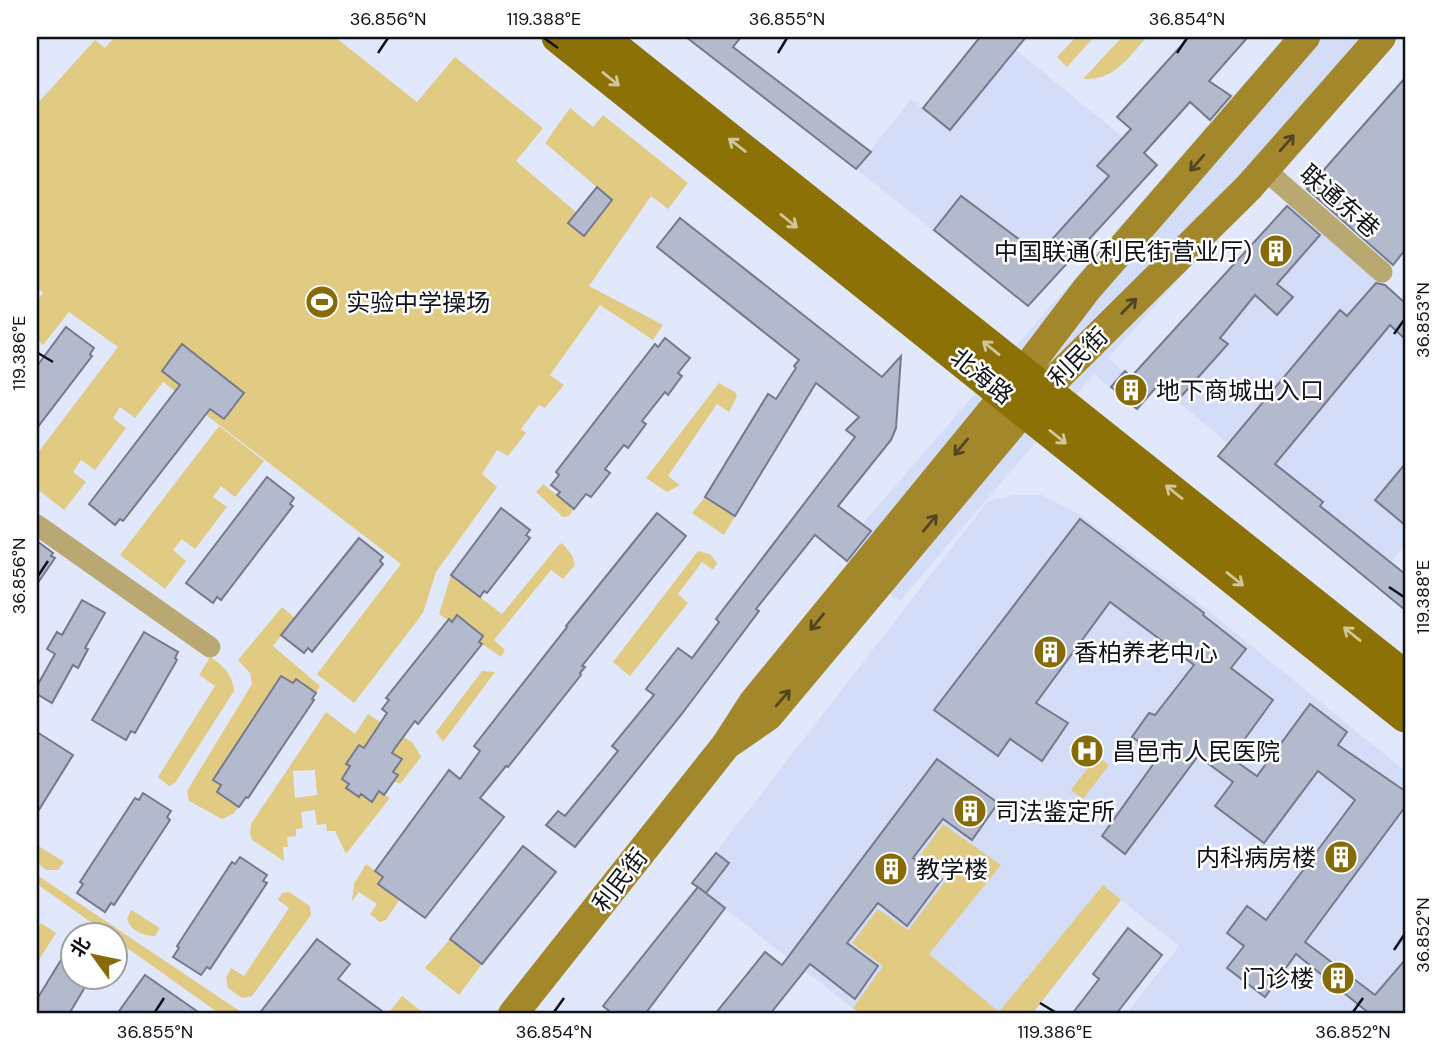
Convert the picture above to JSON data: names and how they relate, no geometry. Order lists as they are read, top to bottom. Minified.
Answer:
{"streets":{"main road":["利民街","北海路"],"street":["联通东巷"]},"crossings":[["联通东巷","利民街"],["利民街","北海路"]],"places":{"building":["中国联通(利民街营业厅)","地下商城出入口","香柏养老中心","司法鉴定所","内科病房楼","教学楼","门诊楼"],"sports":["实验中学操场"],"hospital":["昌邑市人民医院"]},"north":"top left","coordinates":["36.856°N","119.388°E","36.855°N","36.854°N","36.853°N","119.386°E","36.852°N"]}
